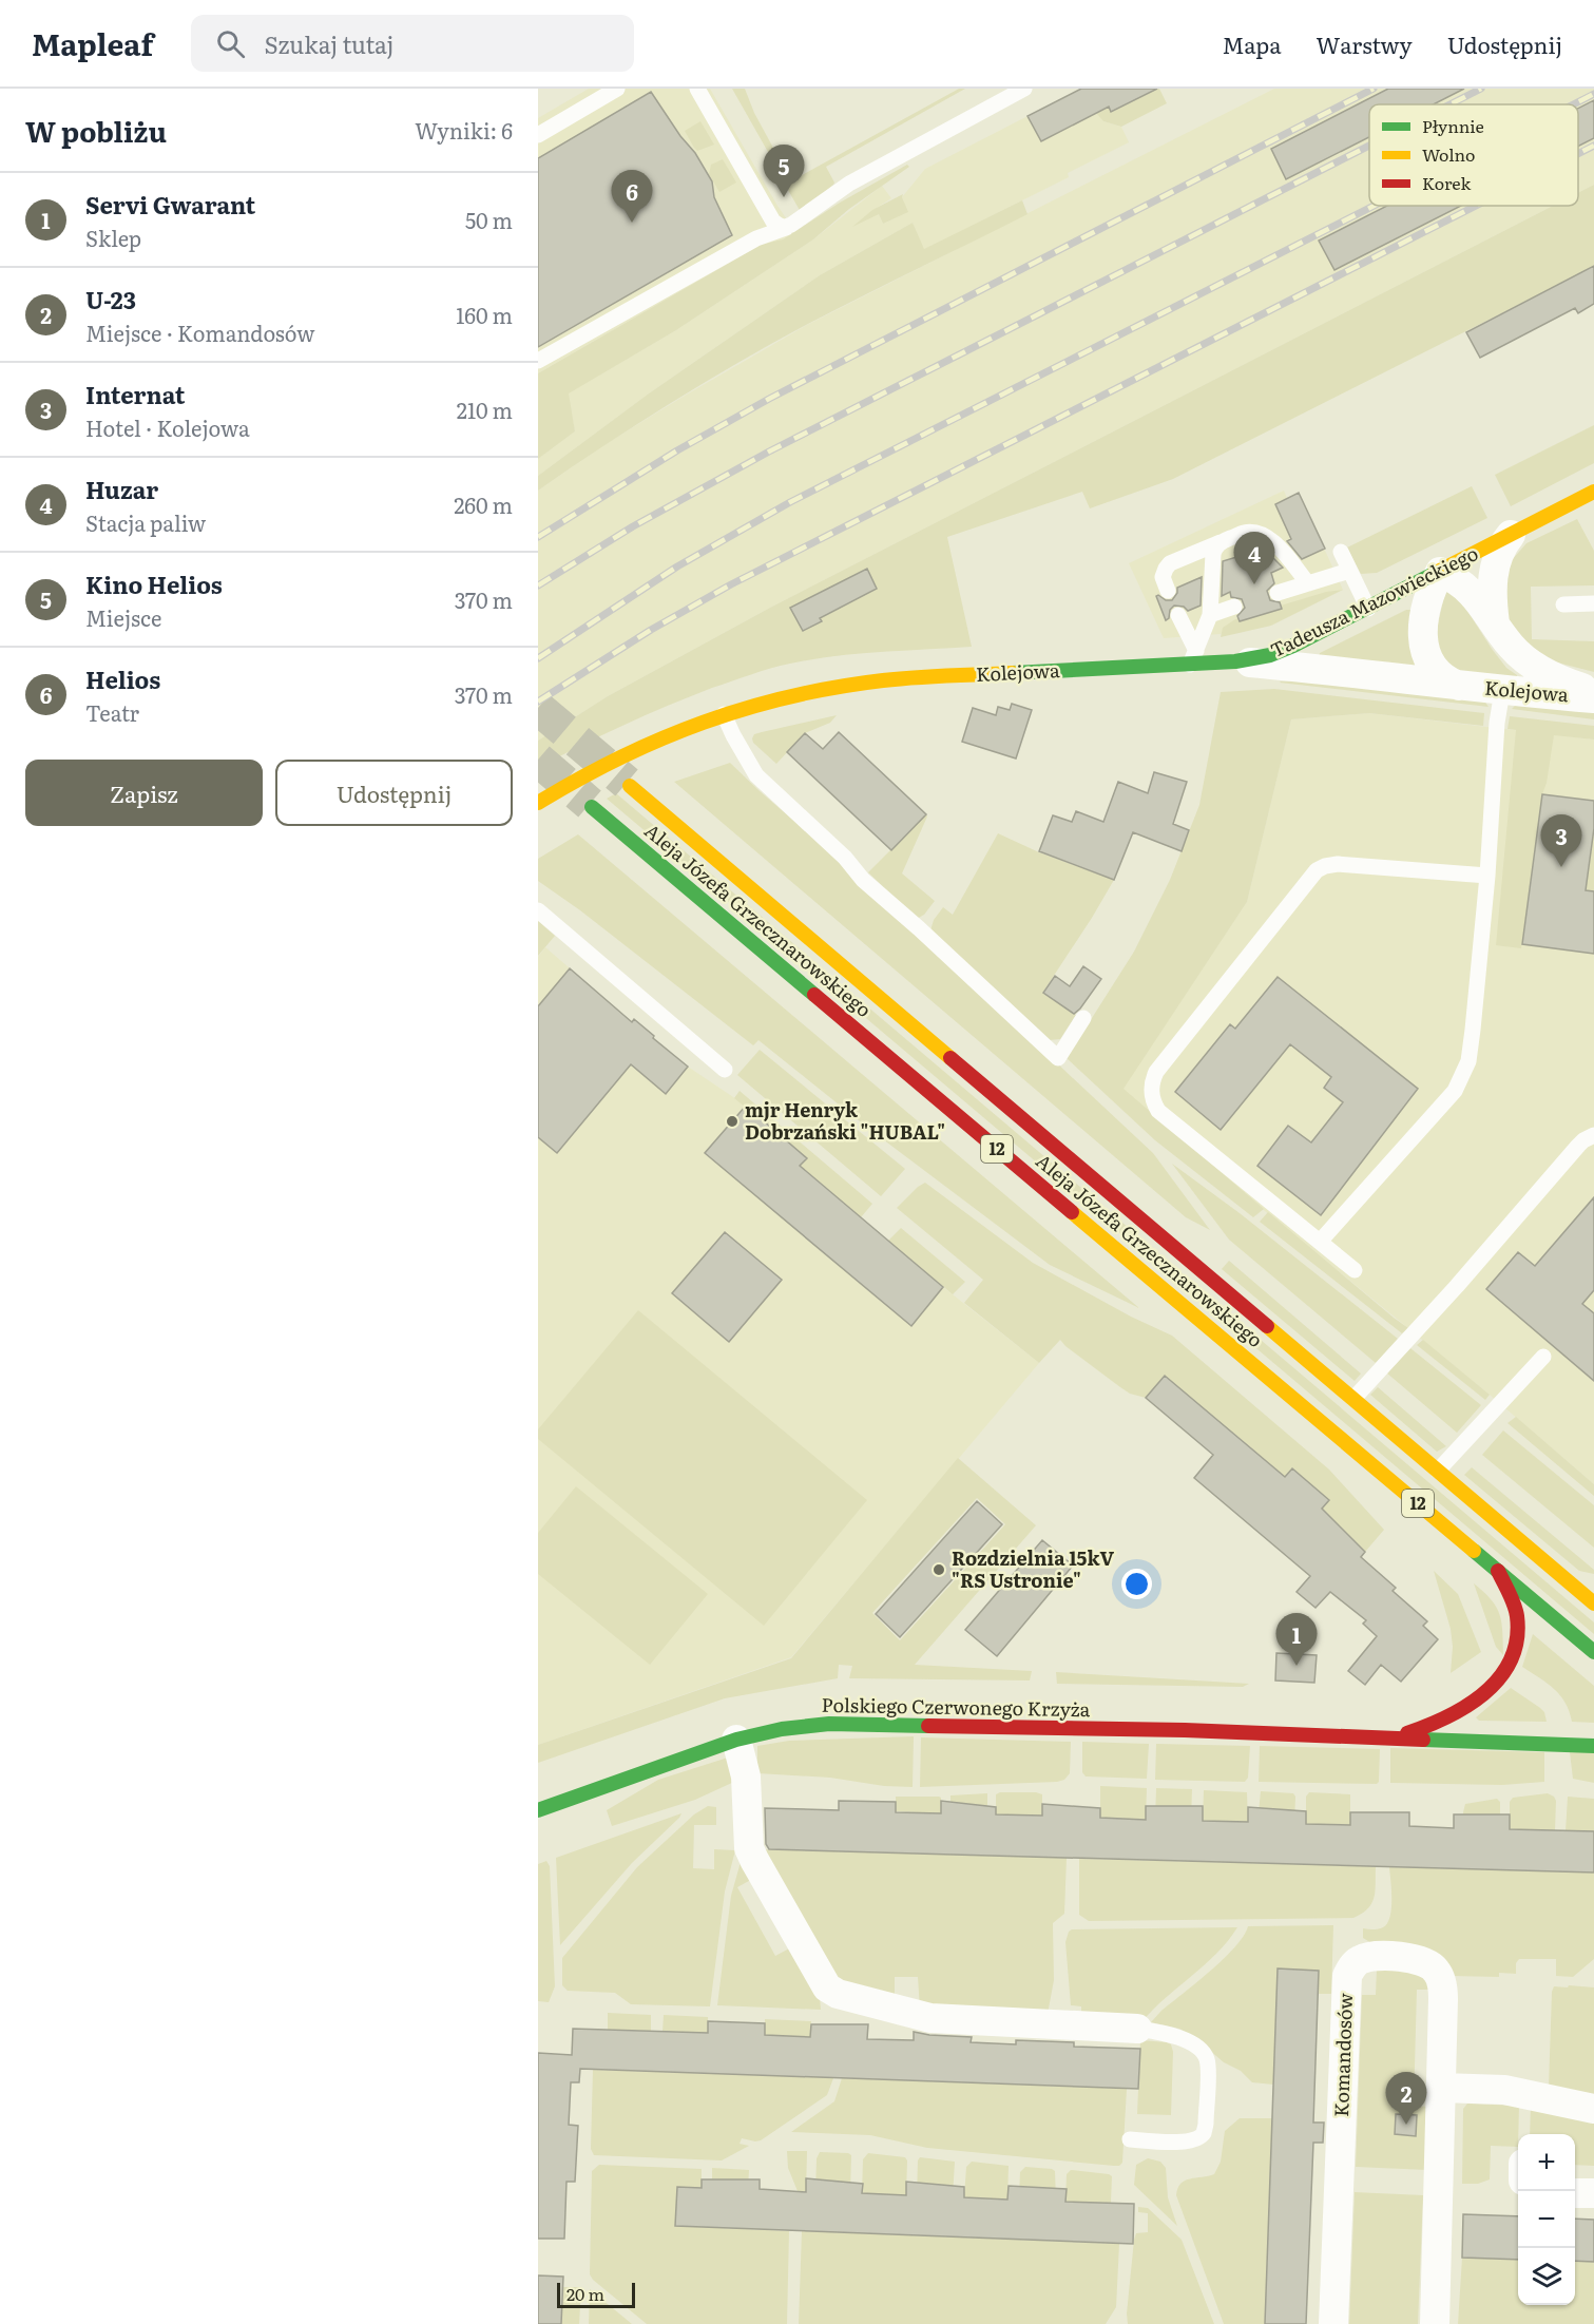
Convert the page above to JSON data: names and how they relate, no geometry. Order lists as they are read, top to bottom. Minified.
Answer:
{"streets":{"main road":["Tadeusza Mazowieckiego","Kolejowa","Aleja Józefa Grzecznarowskiego","12","Polskiego Czerwonego Krzyża"],"street":["Komandosów"]},"crossings":[["Tadeusza Mazowieckiego","Kolejowa"],["Aleja Józefa Grzecznarowskiego","Polskiego Czerwonego Krzyża"]],"places":["mjr Henryk Dobrzański \"HUBAL\"","Rozdzielnia 15kV \"RS Ustronie\""],"legend":["Płynnie","Wolno","Korek"],"scale_bar":"20 m","page":{"header":"Mapleaf","search":"Szukaj tutaj","nav":["Mapa","Warstwy","Udostępnij"],"heading":["W pobliżu","Wyniki: 6"],"pins":["5","6","4","3","1","2"],"list":[{"mark":"1","name":"Servi Gwarant","note":"Sklep","value":"50 m"},{"mark":"2","name":"U-23","note":"Miejsce · Komandosów","value":"160 m"},{"mark":"3","name":"Internat","note":"Hotel · Kolejowa","value":"210 m"},{"mark":"4","name":"Huzar","note":"Stacja paliw","value":"260 m"},{"mark":"5","name":"Kino Helios","note":"Miejsce","value":"370 m"},{"mark":"6","name":"Helios","note":"Teatr","value":"370 m"}],"buttons":["Zapisz","Udostępnij"],"map_buttons":["+","−"],"scale":"20 m"}}
